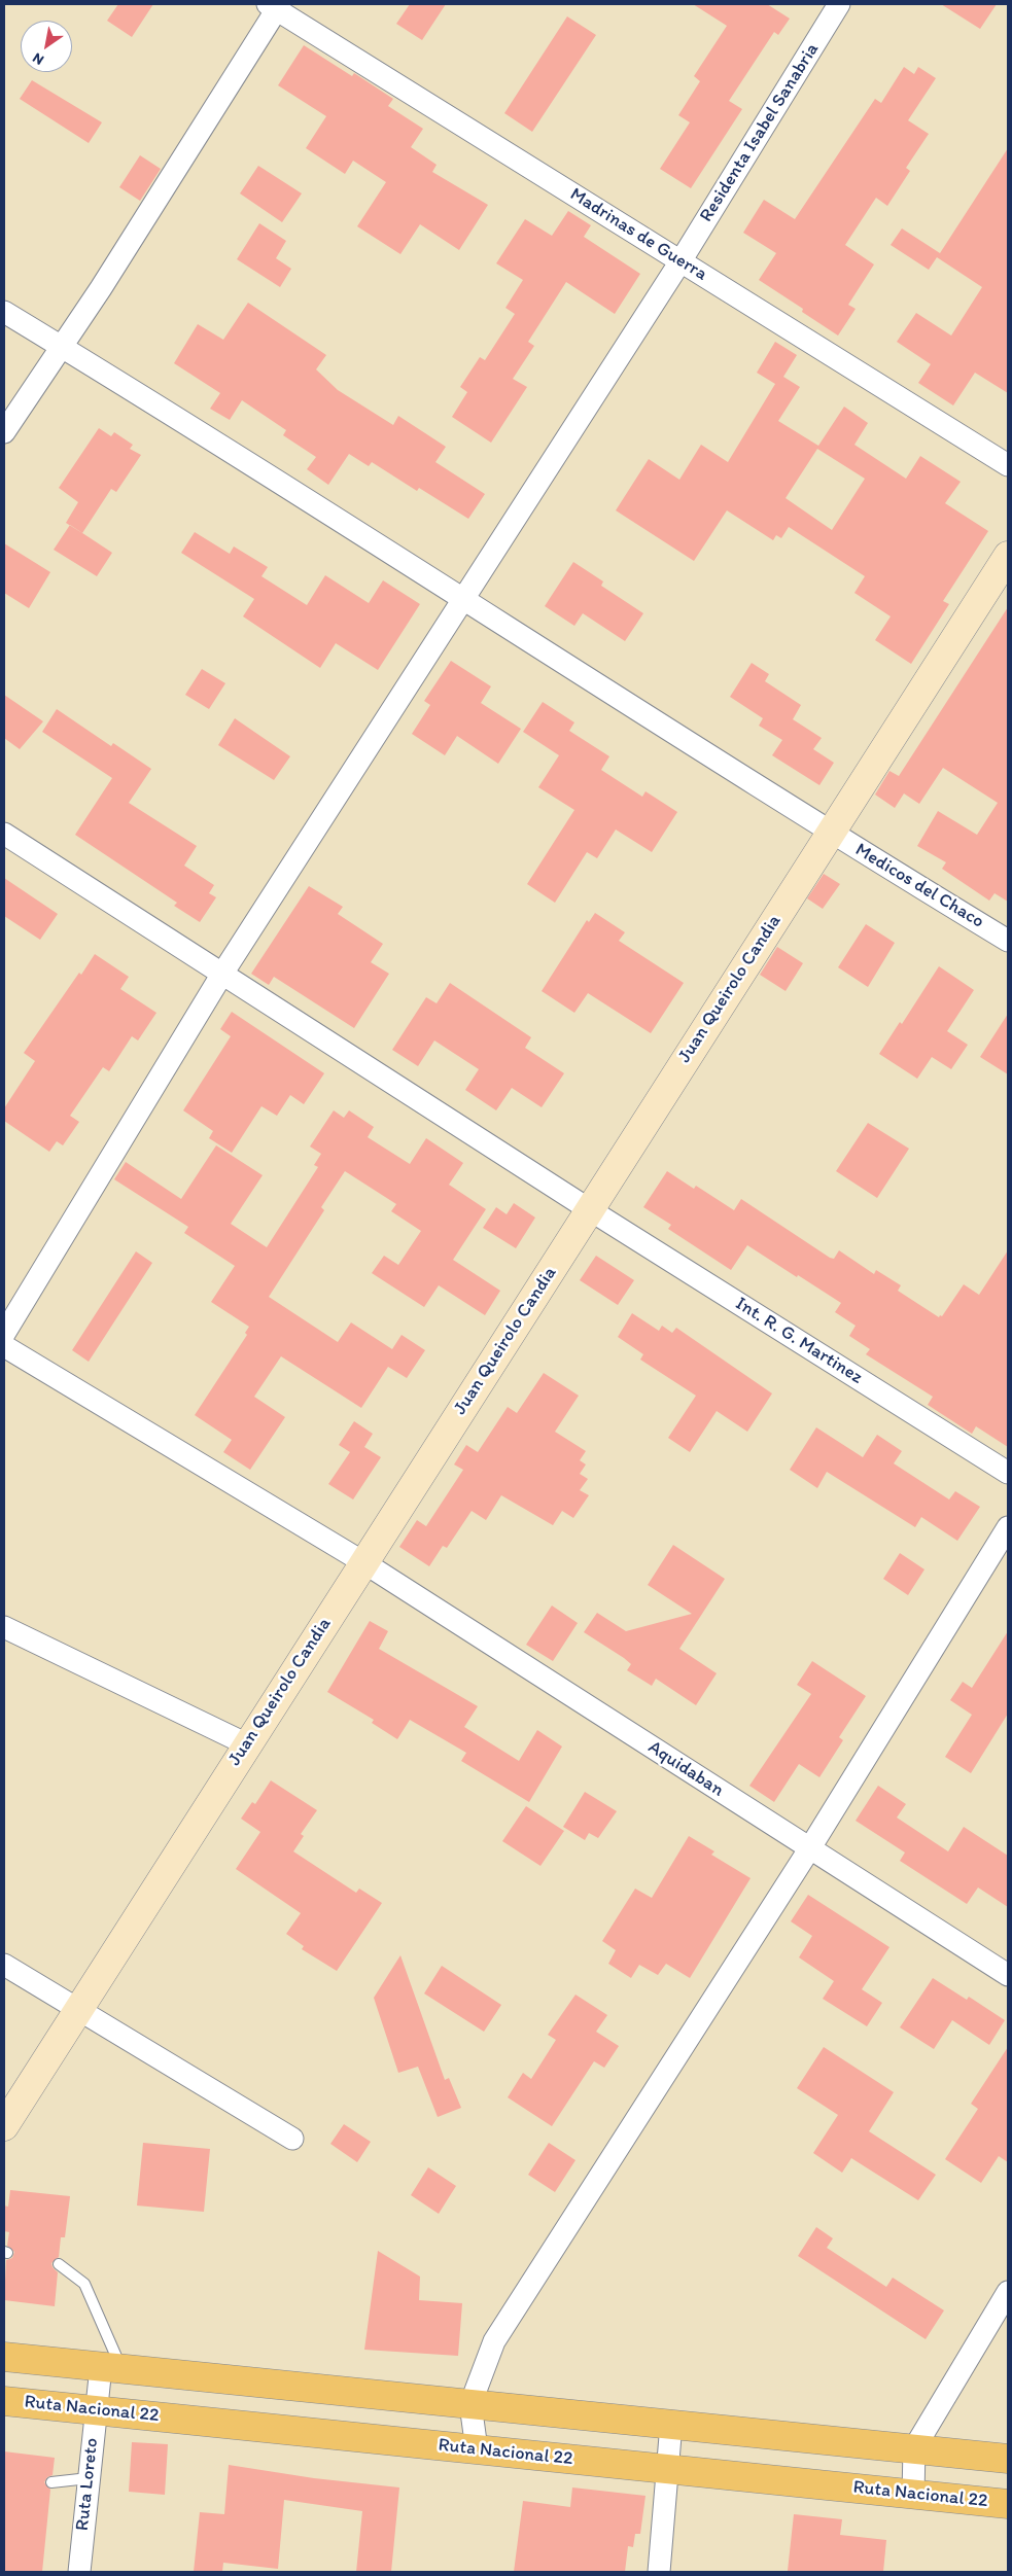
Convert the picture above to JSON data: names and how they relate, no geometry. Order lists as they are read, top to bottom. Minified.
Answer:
{"streets":{"highway":["Ruta Nacional 22"],"street":["Residenta Isabel Sanabria","Madrinas de Guerra","Medicos del Chaco","Juan Queirolo Candia","Int. R. G. Martinez","Aquidaban","Ruta Loreto"]},"crossings":[["Residenta Isabel Sanabria","Madrinas de Guerra"],["Residenta Isabel Sanabria","Medicos del Chaco"],["Residenta Isabel Sanabria","Int. R. G. Martinez"],["Medicos del Chaco","Juan Queirolo Candia"],["Juan Queirolo Candia","Int. R. G. Martinez"],["Juan Queirolo Candia","Aquidaban"],["Ruta Nacional 22","Ruta Loreto"]],"north":"bottom left"}
